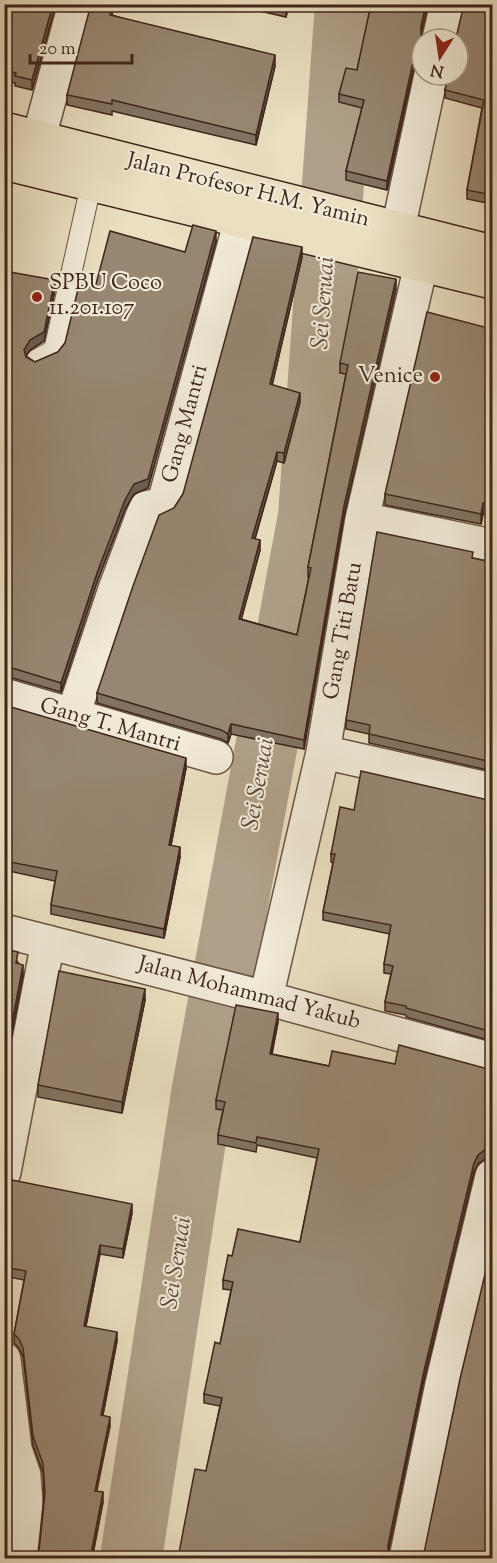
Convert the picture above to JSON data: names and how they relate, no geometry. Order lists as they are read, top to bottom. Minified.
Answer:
{"streets":{"main road":["Jalan Profesor H.M. Yamin"],"street":["Gang Mantri","Gang Titi Batu","Gang T. Mantri","Jalan Mohammad Yakub"]},"crossings":[["Jalan Profesor H.M. Yamin","Gang Mantri"],["Jalan Profesor H.M. Yamin","Gang Titi Batu"],["Gang Mantri","Gang T. Mantri"],["Gang Titi Batu","Jalan Mohammad Yakub"]],"water":["Sei Seruai"],"places":["SPBU Coco 11.201.107","Venice"],"scale_bar":"20 m","north":"bottom"}
